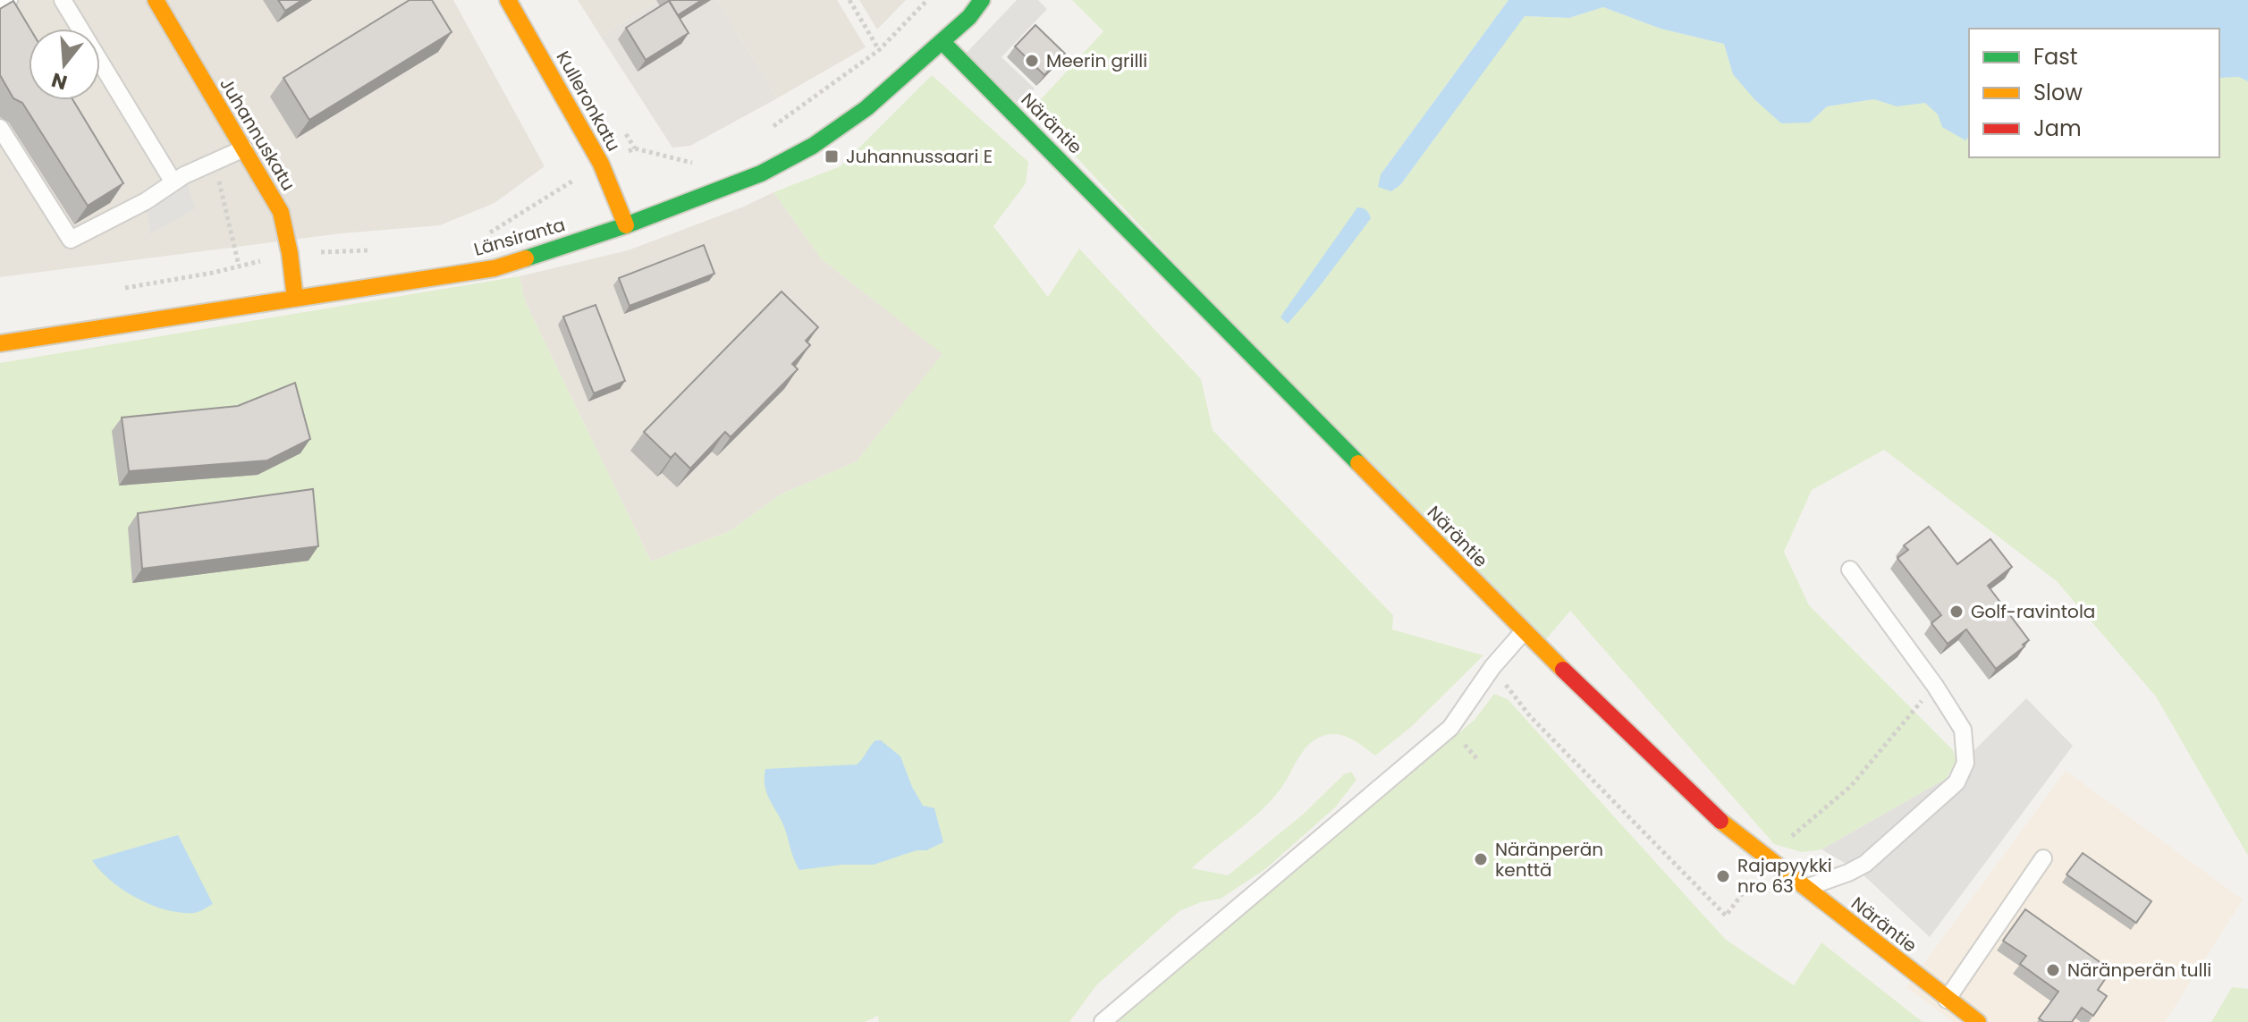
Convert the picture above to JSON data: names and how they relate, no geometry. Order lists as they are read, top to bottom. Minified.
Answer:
{"streets":{"street":["Kulleronkatu","Näräntie","Juhannuskatu","Länsiranta"]},"crossings":[["Kulleronkatu","Länsiranta"],["Näräntie","Länsiranta"],["Juhannuskatu","Länsiranta"]],"places":{"other":["Meerin grilli","Golf-ravintola","Näränperän kenttä","Rajapyykki nro 63","Näränperän tulli"],"transit":["Juhannussaari E"]},"legend":["Fast","Slow","Jam"],"north":"bottom"}
